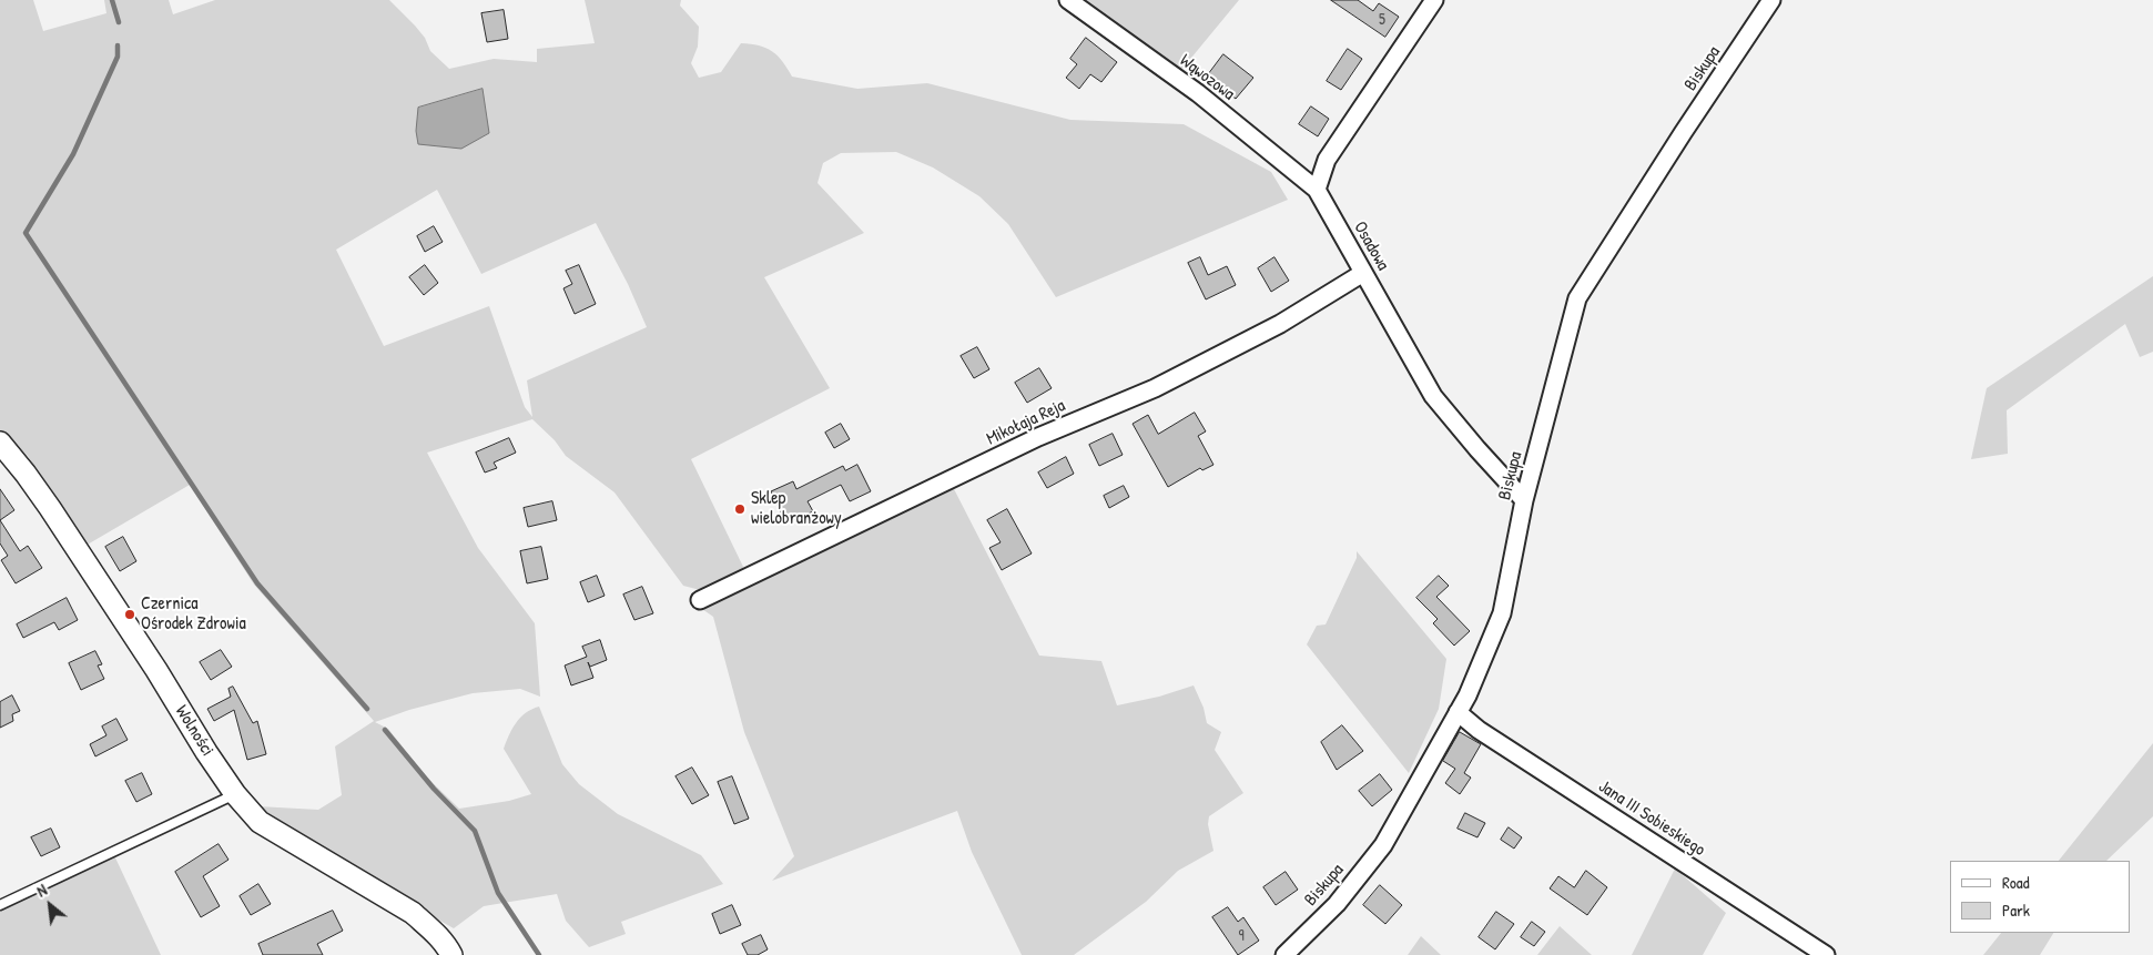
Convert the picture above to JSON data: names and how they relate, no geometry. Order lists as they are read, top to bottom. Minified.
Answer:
{"streets":{"street":["Biskupa","Wąwozowa","Osadowa","Mikołaja Reja","Wolności","Jana III Sobieskiego"]},"crossings":[["Biskupa","Osadowa"],["Biskupa","Jana III Sobieskiego"],["Wąwozowa","Osadowa"],["Osadowa","Mikołaja Reja"]],"places":["Sklep wielobranżowy","Czernica Ośrodek Zdrowia"],"house_numbers":["5","9"],"legend":["Road","Park"],"north":"top left"}
